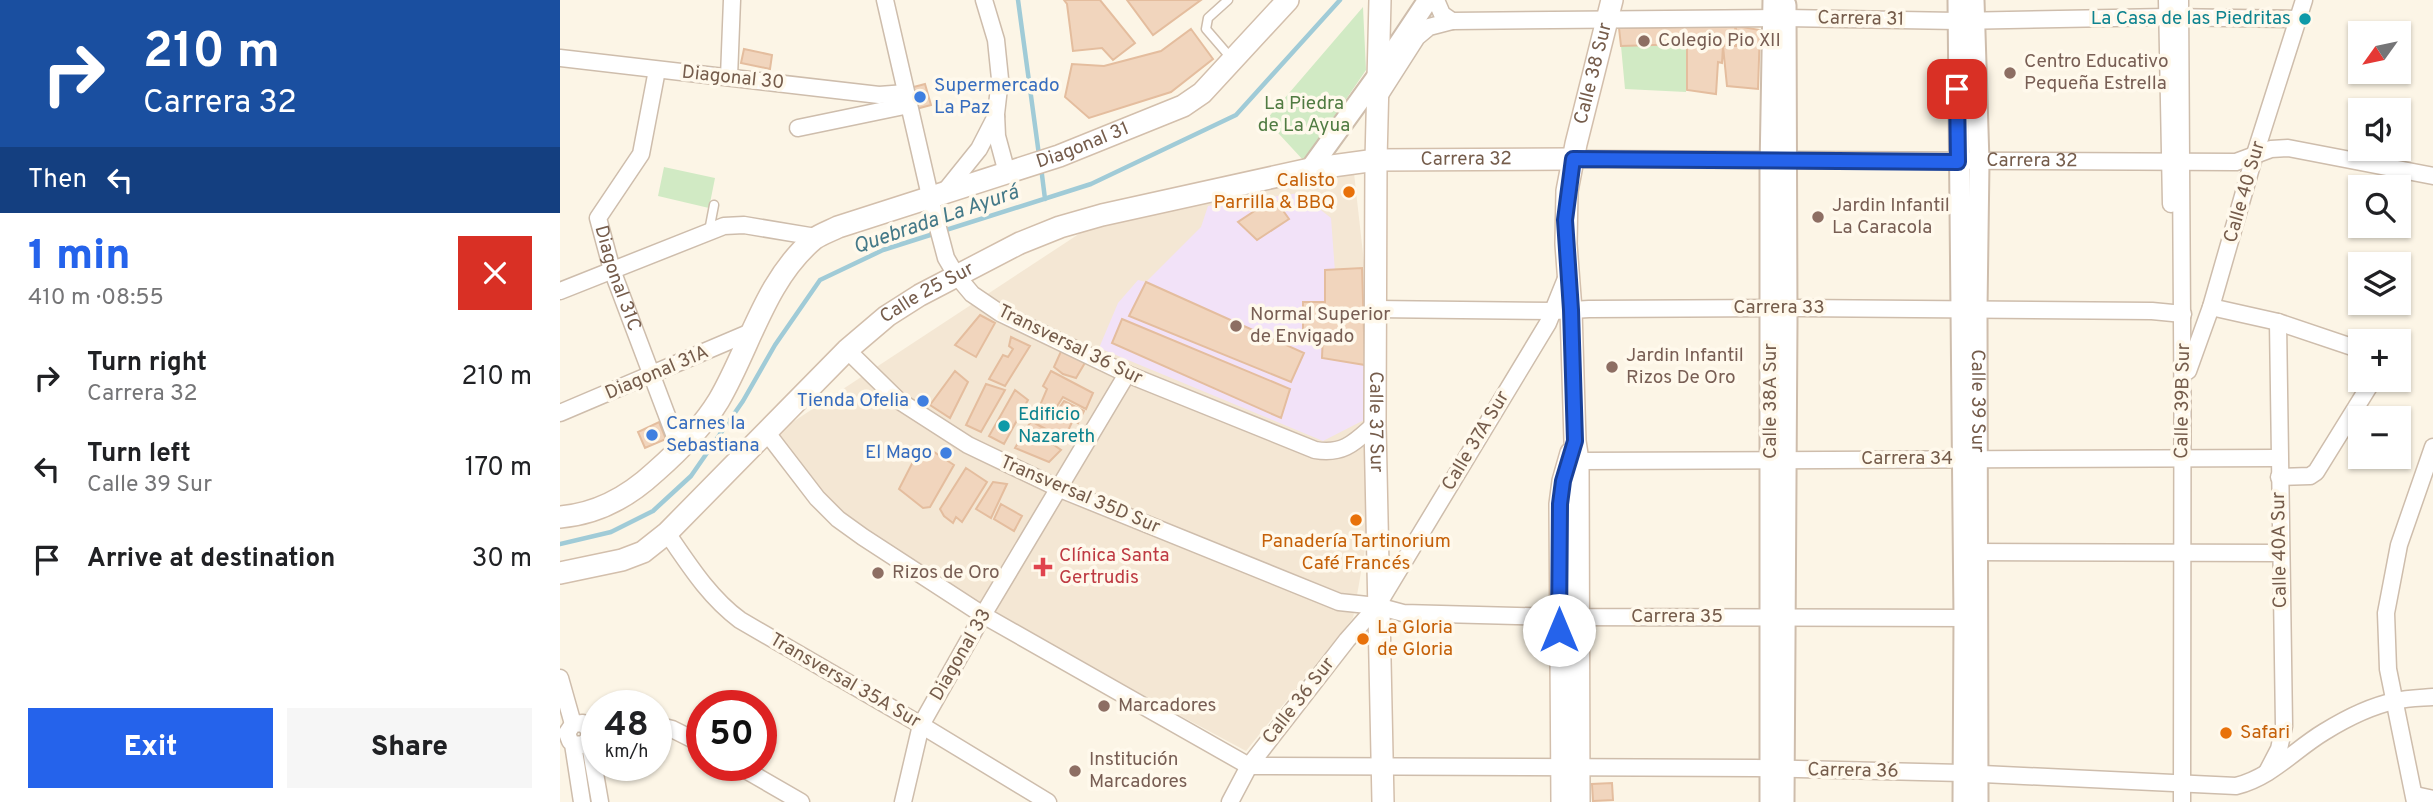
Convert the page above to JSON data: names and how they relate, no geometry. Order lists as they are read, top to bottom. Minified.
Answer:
{"streets":{"main road":["Calle 38 Sur","Diagonal 31","Carrera 32","Calle 25 Sur","Calle 37 Sur"],"street":["Carrera 31","Diagonal 30","Calle 40 Sur","Diagonal 31C","Carrera 33","Transversal 36 Sur","Diagonal 31A","Calle 38A Sur","Calle 39 Sur","Calle 39B Sur","Calle 37A Sur","Carrera 34","Transversal 35D Sur","Calle 40A Sur","Carrera 35","Diagonal 33","Transversal 35A Sur","Calle 36 Sur","Carrera 36"]},"crossings":[["Carrera 31","Calle 38 Sur"],["Carrera 31","Calle 40 Sur"],["Carrera 31","Calle 38A Sur"],["Carrera 31","Calle 39 Sur"],["Carrera 31","Calle 39B Sur"],["Calle 38 Sur","Carrera 32"],["Calle 38 Sur","Carrera 33"],["Calle 38 Sur","Calle 37A Sur"],["Calle 38 Sur","Carrera 34"],["Calle 38 Sur","Carrera 35"],["Calle 38 Sur","Carrera 36"],["Diagonal 30","Diagonal 31C"],["Diagonal 30","Transversal 36 Sur"],["Diagonal 31","Transversal 36 Sur"],["Carrera 32","Calle 40 Sur"],["Carrera 32","Calle 25 Sur"],["Carrera 32","Calle 38A Sur"],["Carrera 32","Calle 39 Sur"],["Carrera 32","Calle 39B Sur"],["Carrera 32","Calle 37 Sur"],["Calle 40 Sur","Calle 39B Sur"],["Diagonal 31C","Diagonal 31A"],["Calle 25 Sur","Transversal 36 Sur"],["Calle 25 Sur","Calle 37 Sur"],["Calle 25 Sur","Transversal 35D Sur"],["Calle 25 Sur","Transversal 35A Sur"],["Carrera 33","Calle 38A Sur"],["Carrera 33","Calle 39 Sur"],["Carrera 33","Calle 39B Sur"],["Carrera 33","Calle 37 Sur"],["Carrera 33","Calle 37A Sur"],["Transversal 36 Sur","Calle 37 Sur"],["Transversal 36 Sur","Diagonal 33"],["Calle 38A Sur","Carrera 34"],["Calle 38A Sur","Carrera 35"],["Calle 38A Sur","Carrera 36"],["Calle 39 Sur","Carrera 34"],["Calle 39 Sur","Carrera 35"],["Calle 39 Sur","Carrera 36"],["Calle 39B Sur","Carrera 34"],["Calle 39B Sur","Carrera 36"],["Calle 37 Sur","Calle 37A Sur"],["Calle 37 Sur","Transversal 35D Sur"],["Calle 37 Sur","Carrera 35"],["Calle 37 Sur","Calle 36 Sur"],["Calle 37 Sur","Carrera 36"],["Calle 37A Sur","Transversal 35D Sur"],["Calle 37A Sur","Carrera 35"],["Calle 37A Sur","Calle 36 Sur"],["Carrera 34","Calle 40A Sur"],["Transversal 35D Sur","Carrera 35"],["Transversal 35D Sur","Diagonal 33"],["Transversal 35D Sur","Calle 36 Sur"],["Calle 40A Sur","Carrera 36"],["Carrera 35","Calle 36 Sur"],["Diagonal 33","Transversal 35A Sur"],["Calle 36 Sur","Carrera 36"]],"water":["Quebrada La Ayurá"],"parks":["La Piedra de La Ayua"],"places":{"other":["La Casa de las Piedritas","Colegio Pio XII","Centro Educativo Pequeña Estrella","Supermercado La Paz","Calisto Parrilla & BBQ","Jardin Infantil La Caracola","Normal Superior de Envigado","Jardin Infantil Rizos De Oro","Tienda Ofelia","Edificio Nazareth","Carnes la Sebastiana","El Mago","Panadería Tartinorium Café Francés","Rizos de Oro","La Gloria de Gloria","Marcadores","Safari","Institución Marcadores"],"health":["Clínica Santa Gertrudis"]},"north":"bottom left","page":{"turn":["210 m","Carrera 32"],"map_buttons":["+","−"],"then":"Then","heading":["1 min","410 m · 08:55"],"list":[{"name":"Turn right","note":"Carrera 32","value":"210 m"},{"name":"Turn left","note":"Calle 39 Sur","value":"170 m"},{"name":"Arrive at destination","value":"30 m"}],"speed":"48 km/h","limit":"50","buttons":["Exit","Share"]}}
